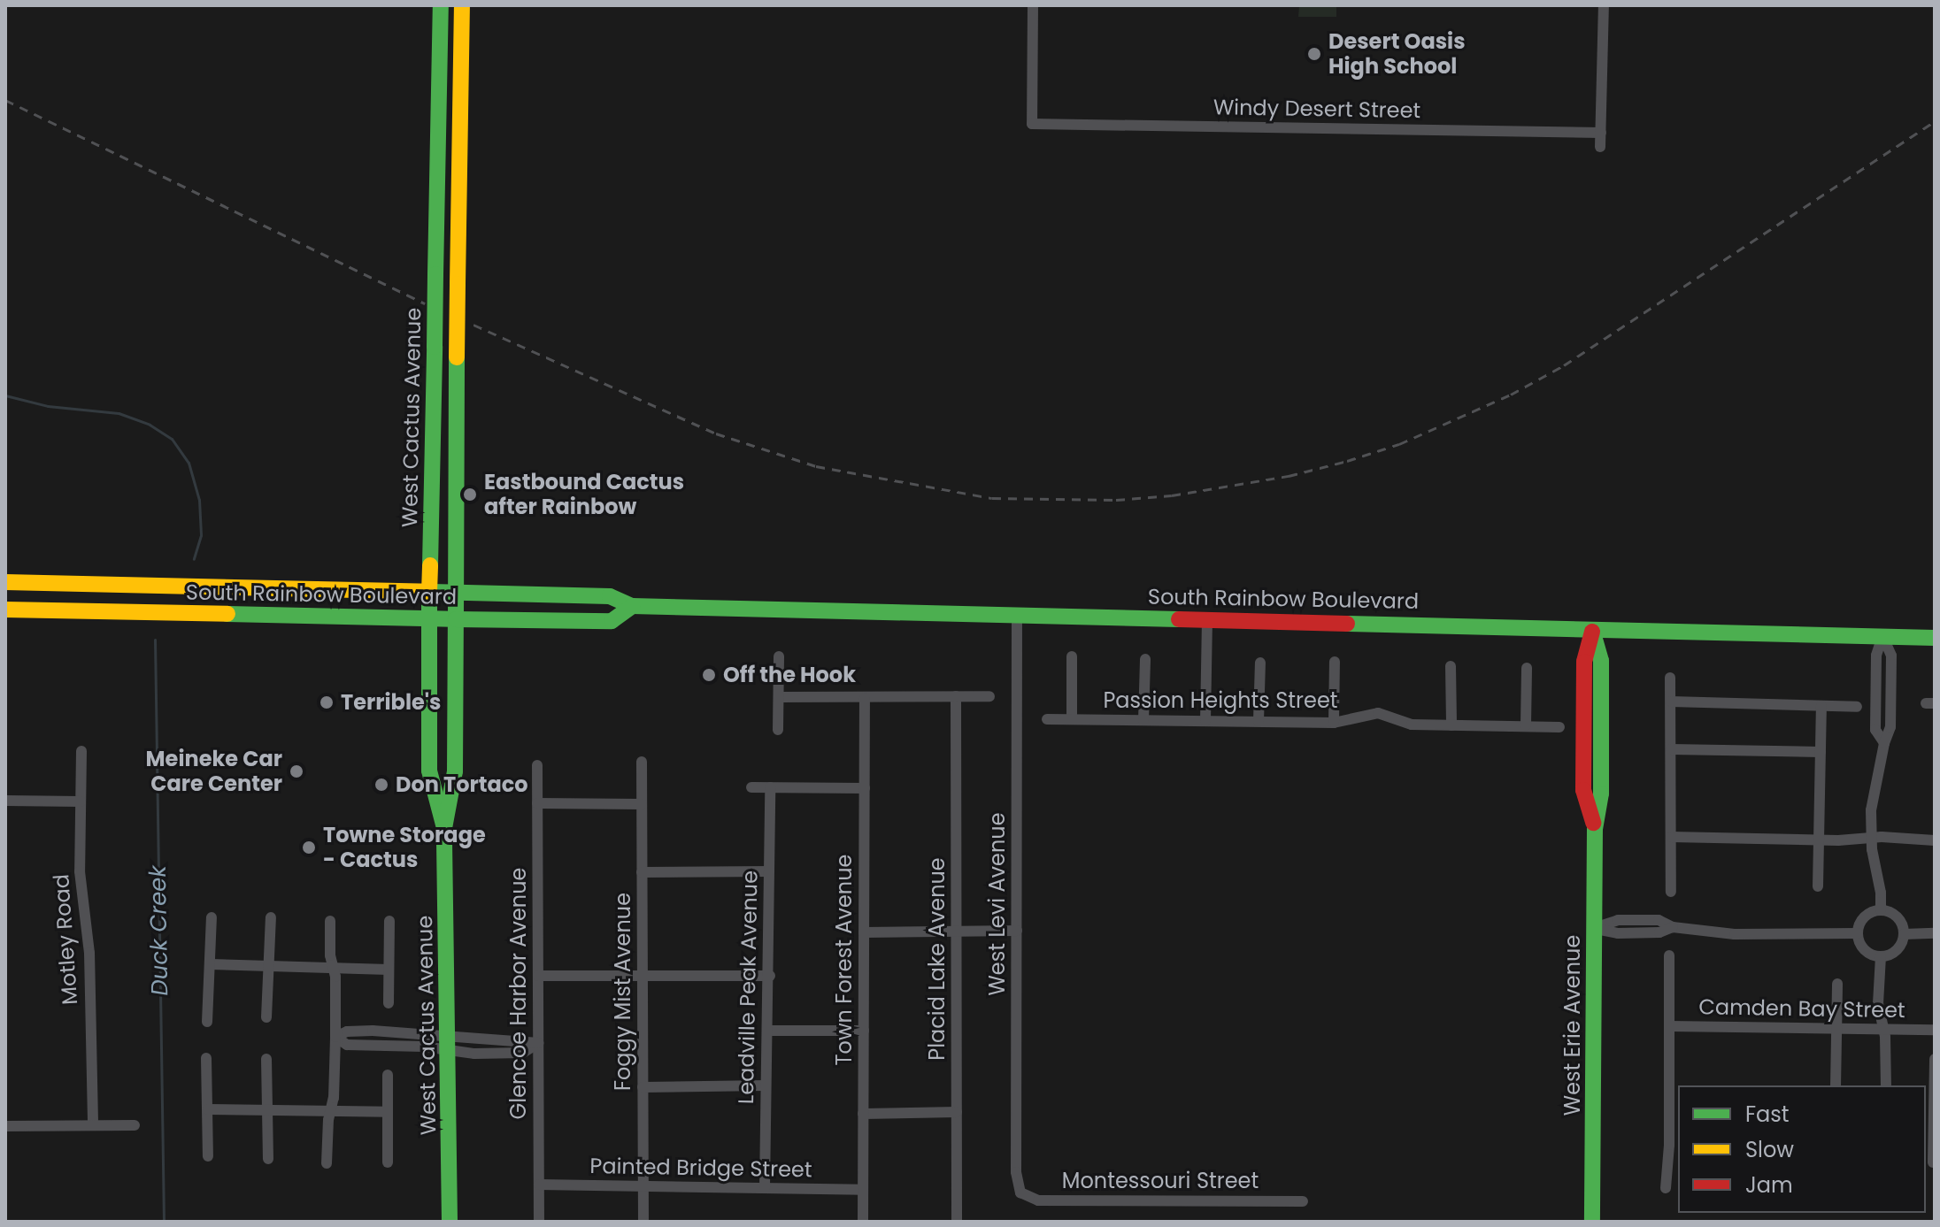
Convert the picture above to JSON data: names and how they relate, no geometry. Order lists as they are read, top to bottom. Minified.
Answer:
{"streets":{"main road":["West Cactus Avenue","South Rainbow Boulevard","West Erie Avenue"],"street":["Windy Desert Street","Passion Heights Street","West Levi Avenue","Motley Road","Placid Lake Avenue","Town Forest Avenue","Leadville Peak Avenue","Foggy Mist Avenue","Glencoe Harbor Avenue","Camden Bay Street","Painted Bridge Street","Montessouri Street"]},"crossings":[["West Cactus Avenue","South Rainbow Boulevard"],["South Rainbow Boulevard","West Levi Avenue"],["South Rainbow Boulevard","West Erie Avenue"],["West Levi Avenue","Montessouri Street"],["Town Forest Avenue","Painted Bridge Street"],["Leadville Peak Avenue","Painted Bridge Street"],["Foggy Mist Avenue","Painted Bridge Street"],["Glencoe Harbor Avenue","Painted Bridge Street"]],"water":["Duck Creek"],"places":["Desert Oasis High School","Eastbound Cactus after Rainbow","Off the Hook","Terrible's","Meineke Car Care Center","Don Tortaco","Towne Storage - Cactus"],"legend":["Fast","Slow","Jam"]}
